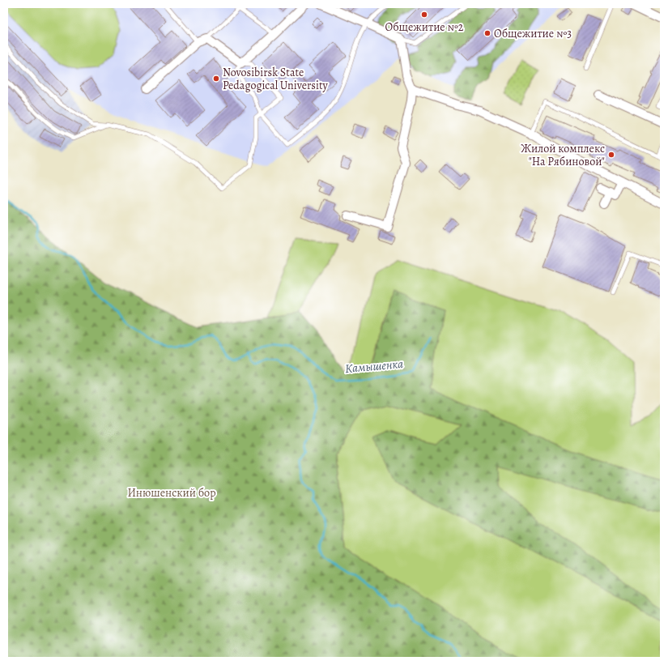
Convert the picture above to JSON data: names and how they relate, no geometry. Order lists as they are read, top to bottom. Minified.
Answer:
{"water":["Камышенка"],"parks":["Инюшенский бор"],"places":["Общежитие №2","Общежитие №3","Novosibirsk State Pedagogical University","Жилой комплекс \"На Рябиновой\""]}
